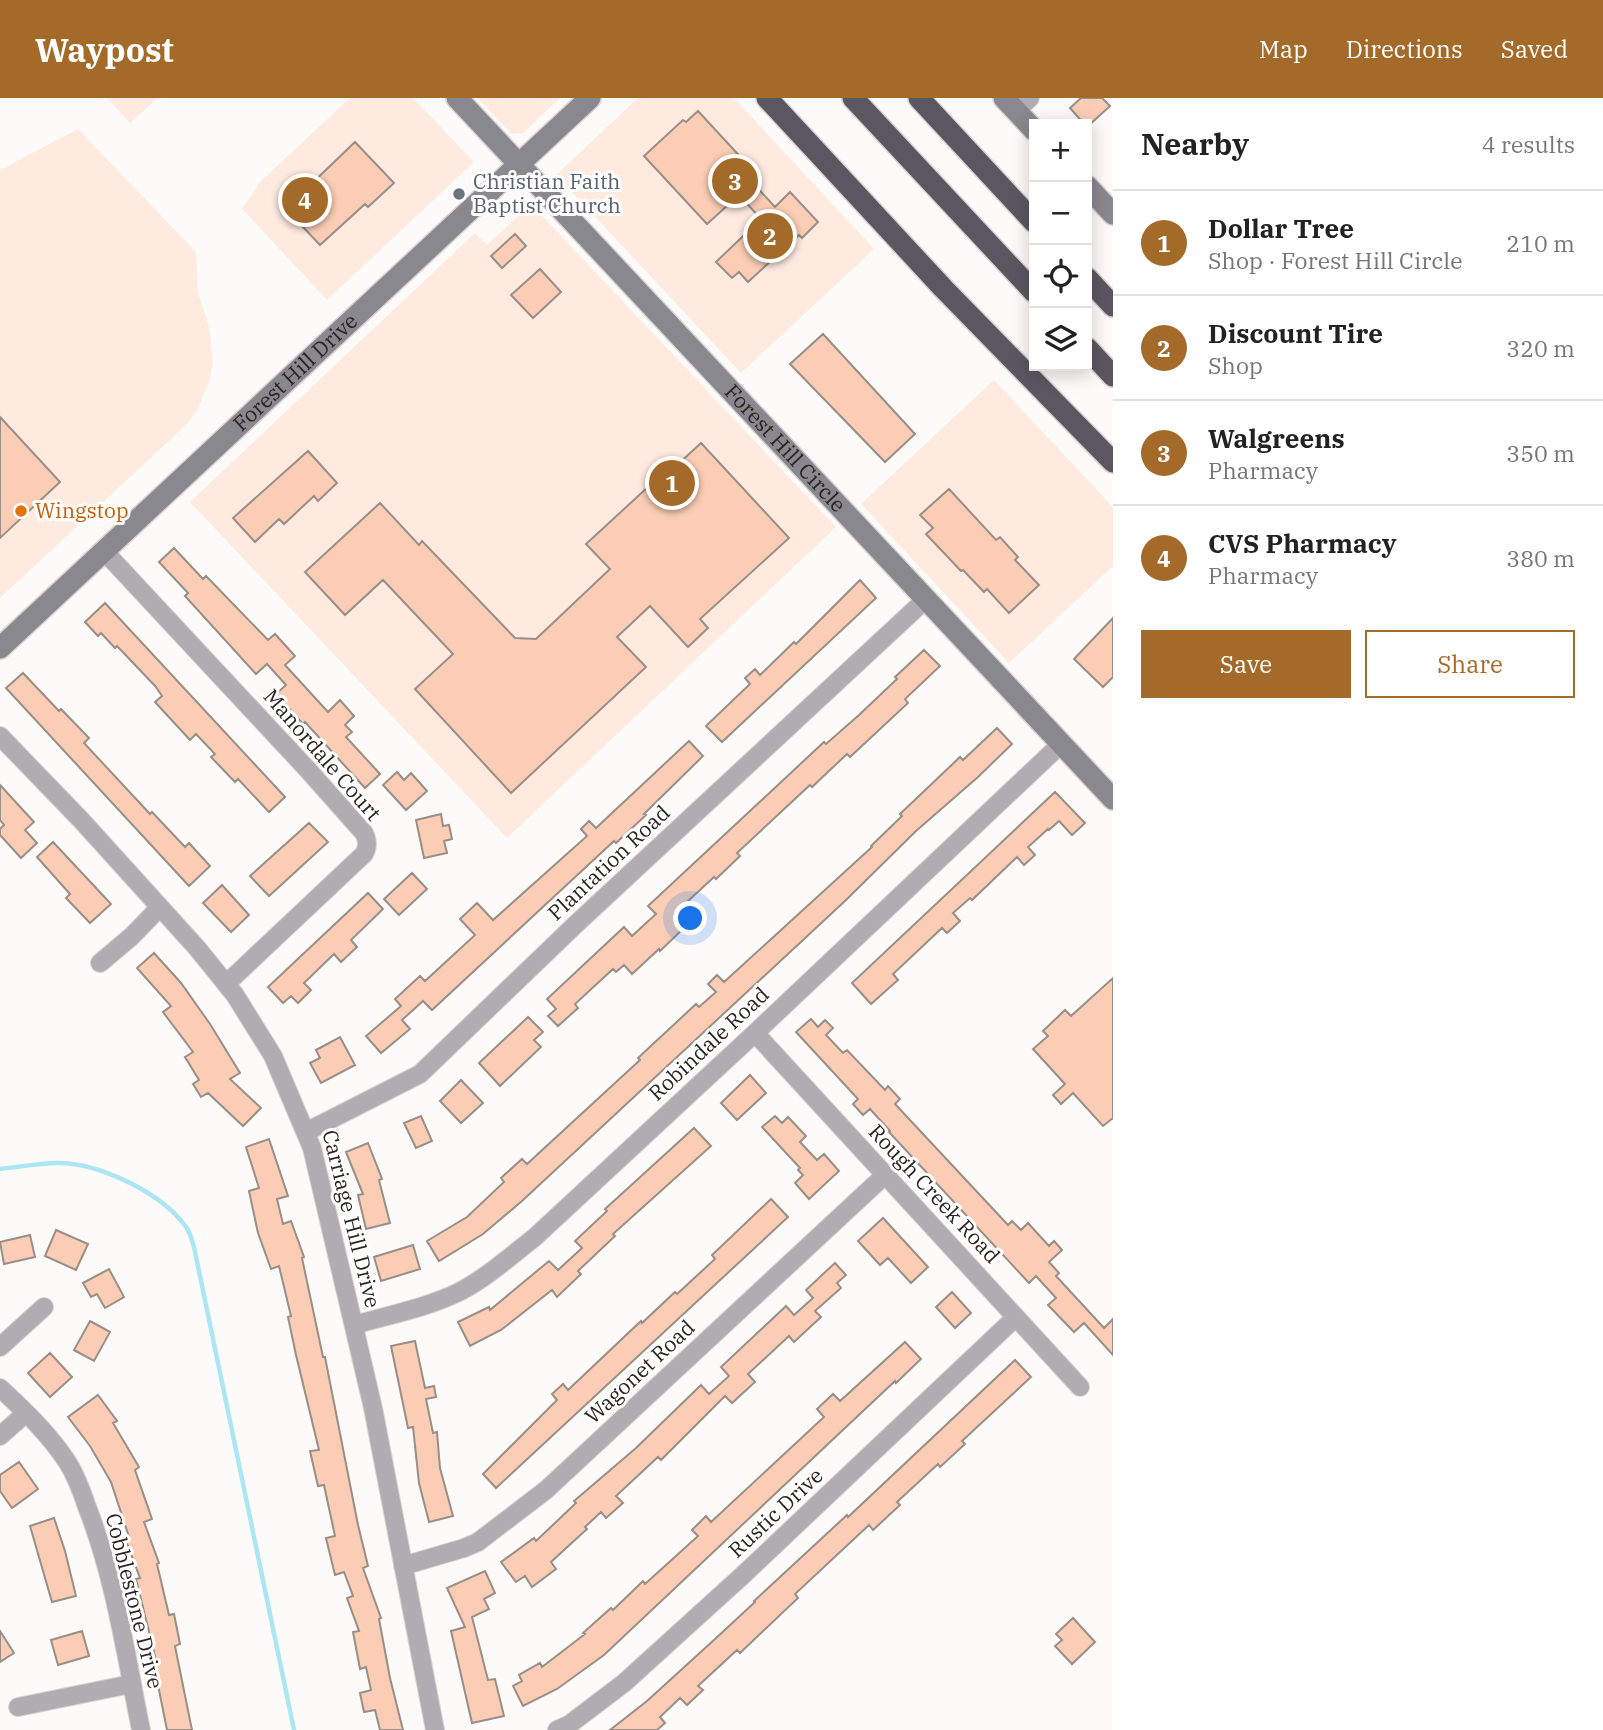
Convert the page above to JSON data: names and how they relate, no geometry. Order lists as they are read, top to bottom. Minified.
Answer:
{"streets":{"street":["Forest Hill Drive","Forest Hill Circle","Manordale Court","Plantation Road","Robindale Road","Rough Creek Road","Carriage Hill Drive","Wagonet Road","Rustic Drive","Cobblestone Drive"]},"crossings":[["Forest Hill Drive","Forest Hill Circle"],["Forest Hill Drive","Manordale Court"],["Forest Hill Circle","Plantation Road"],["Forest Hill Circle","Robindale Road"],["Manordale Court","Carriage Hill Drive"],["Plantation Road","Carriage Hill Drive"],["Robindale Road","Rough Creek Road"],["Robindale Road","Carriage Hill Drive"],["Rough Creek Road","Wagonet Road"],["Rough Creek Road","Rustic Drive"],["Carriage Hill Drive","Wagonet Road"]],"places":["Christian Faith Baptist Church","Wingstop"],"page":{"header":"Waypost","nav":["Map","Directions","Saved"],"heading":["Nearby","4 results"],"map_buttons":["+","−"],"pins":["3","4","2","1"],"list":[{"mark":"1","name":"Dollar Tree","note":"Shop · Forest Hill Circle","value":"210 m"},{"mark":"2","name":"Discount Tire","note":"Shop","value":"320 m"},{"mark":"3","name":"Walgreens","note":"Pharmacy","value":"350 m"},{"mark":"4","name":"CVS Pharmacy","note":"Pharmacy","value":"380 m"}],"buttons":["Save","Share"]}}
